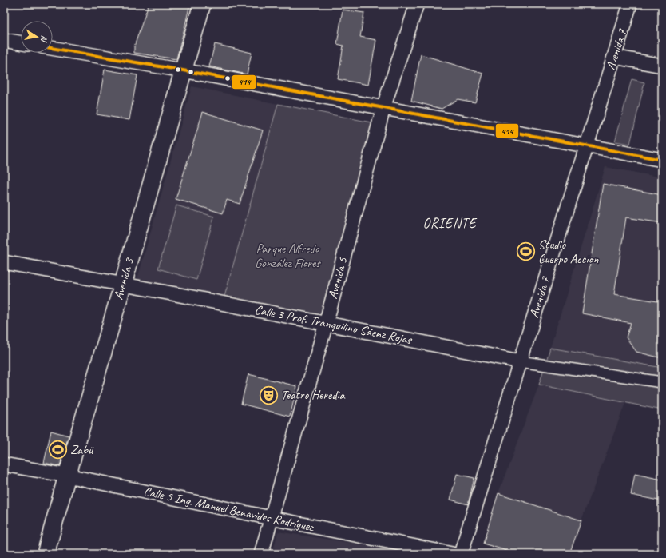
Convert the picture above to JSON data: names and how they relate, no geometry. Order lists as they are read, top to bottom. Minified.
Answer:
{"streets":{"street":["Avenida 7","Avenida 5","Avenida 3","Calle 3 Prof. Tranquilino Sáenz Rojas","Calle 5 Ing. Manuel Benavides Rodríguez"]},"crossings":[["Avenida 7","Calle 3 Prof. Tranquilino Sáenz Rojas"],["Avenida 5","Calle 3 Prof. Tranquilino Sáenz Rojas"],["Avenida 5","Calle 5 Ing. Manuel Benavides Rodríguez"],["Avenida 3","Calle 3 Prof. Tranquilino Sáenz Rojas"],["Avenida 3","Calle 5 Ing. Manuel Benavides Rodríguez"]],"districts":["ORIENTE"],"parks":["Parque Alfredo González Flores"],"places":{"sports":["Studio Cuerpo Accion","Zabü"],"theatre":["Teatro Heredia"]},"lines":["transit line 414"],"north":"right"}
